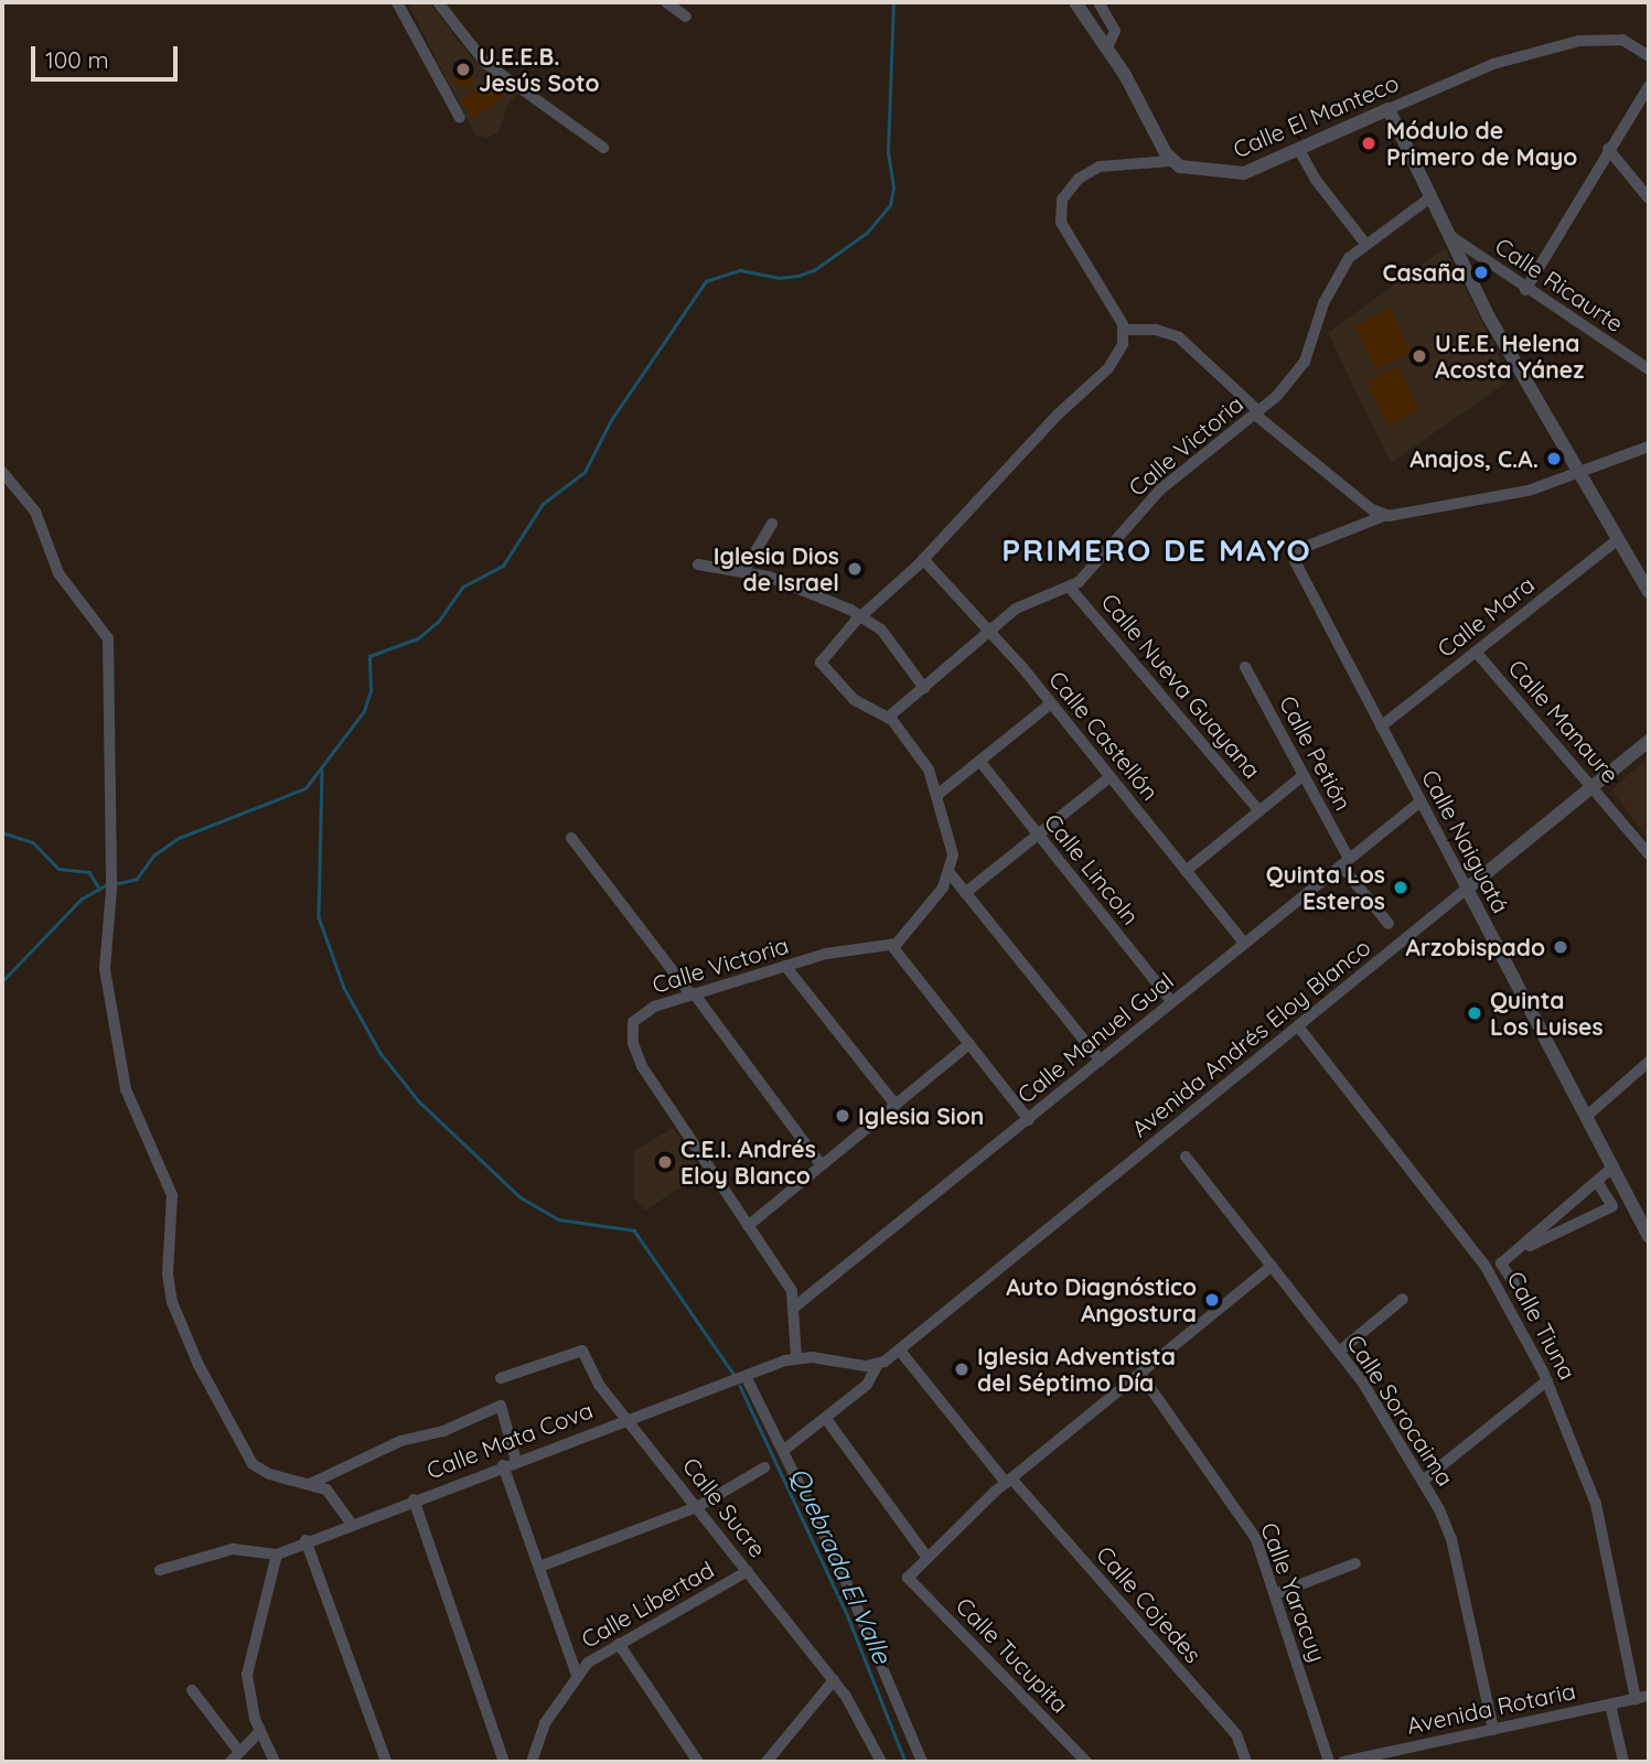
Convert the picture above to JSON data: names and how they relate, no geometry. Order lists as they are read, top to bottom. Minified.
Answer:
{"streets":{"street":["Calle El Manteco","Calle Ricaurte","Calle Victoria","Calle Mara","Calle Nueva Guayana","Calle Manaure","Calle Castellón","Calle Petión","Calle Naiguatá","Calle Lincoln","Calle Manuel Gual","Avenida Andrés Eloy Blanco","Calle Tiuna","Calle Sorocaima","Calle Mata Cova","Calle Sucre","Calle Yaracuy","Calle Libertad","Calle Cojedes","Calle Tucupita","Avenida Rotaria"]},"crossings":[["Calle Victoria","Calle Nueva Guayana"],["Calle Victoria","Calle Manuel Gual"],["Calle Victoria","Calle Mata Cova"],["Calle Mara","Calle Manaure"],["Calle Mara","Calle Naiguatá"],["Calle Manaure","Avenida Andrés Eloy Blanco"],["Calle Castellón","Calle Manuel Gual"],["Calle Petión","Calle Manuel Gual"],["Calle Naiguatá","Calle Manuel Gual"],["Calle Naiguatá","Avenida Andrés Eloy Blanco"],["Calle Lincoln","Calle Manuel Gual"],["Avenida Andrés Eloy Blanco","Calle Tiuna"],["Avenida Andrés Eloy Blanco","Calle Sorocaima"],["Avenida Andrés Eloy Blanco","Calle Mata Cova"],["Avenida Andrés Eloy Blanco","Calle Cojedes"],["Calle Tiuna","Avenida Rotaria"],["Calle Sorocaima","Avenida Rotaria"],["Calle Mata Cova","Calle Sucre"],["Calle Sucre","Calle Libertad"]],"districts":["PRIMERO DE MAYO"],"water":["Quebrada El Valle"],"places":["U.E.E.B. Jesús Soto","Módulo de Primero de Mayo","Casaña","U.E.E. Helena Acosta Yánez","Anajos, C.A.","Iglesia Dios de Israel","Quinta Los Esteros","Arzobispado","Quinta Los Luises","Iglesia Sion","C.E.I. Andrés Eloy Blanco","Auto Diagnóstico Angostura","Iglesia Adventista del Séptimo Día"],"scale_bar":"100 m"}
